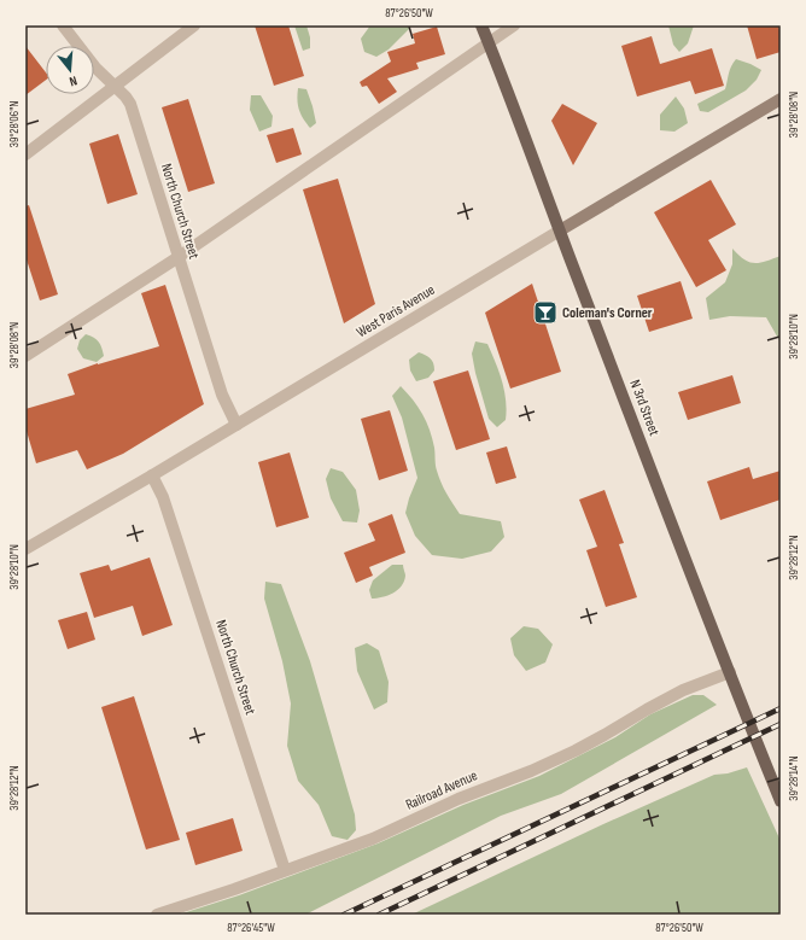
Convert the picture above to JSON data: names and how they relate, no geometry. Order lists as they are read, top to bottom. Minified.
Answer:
{"streets":{"main road":["West Paris Avenue","N 3rd Street"],"street":["North Church Street","Railroad Avenue"]},"crossings":[["North Church Street","West Paris Avenue"],["North Church Street","Railroad Avenue"],["West Paris Avenue","N 3rd Street"],["N 3rd Street","Railroad Avenue"]],"places":{"bar":["Coleman's Corner"]},"north":"bottom","coordinates":["87°26'50\"W","39°28'08\"N","39°28'06\"N","39°28'10\"N","39°28'12\"N","39°28'14\"N","87°26'45\"W"]}
